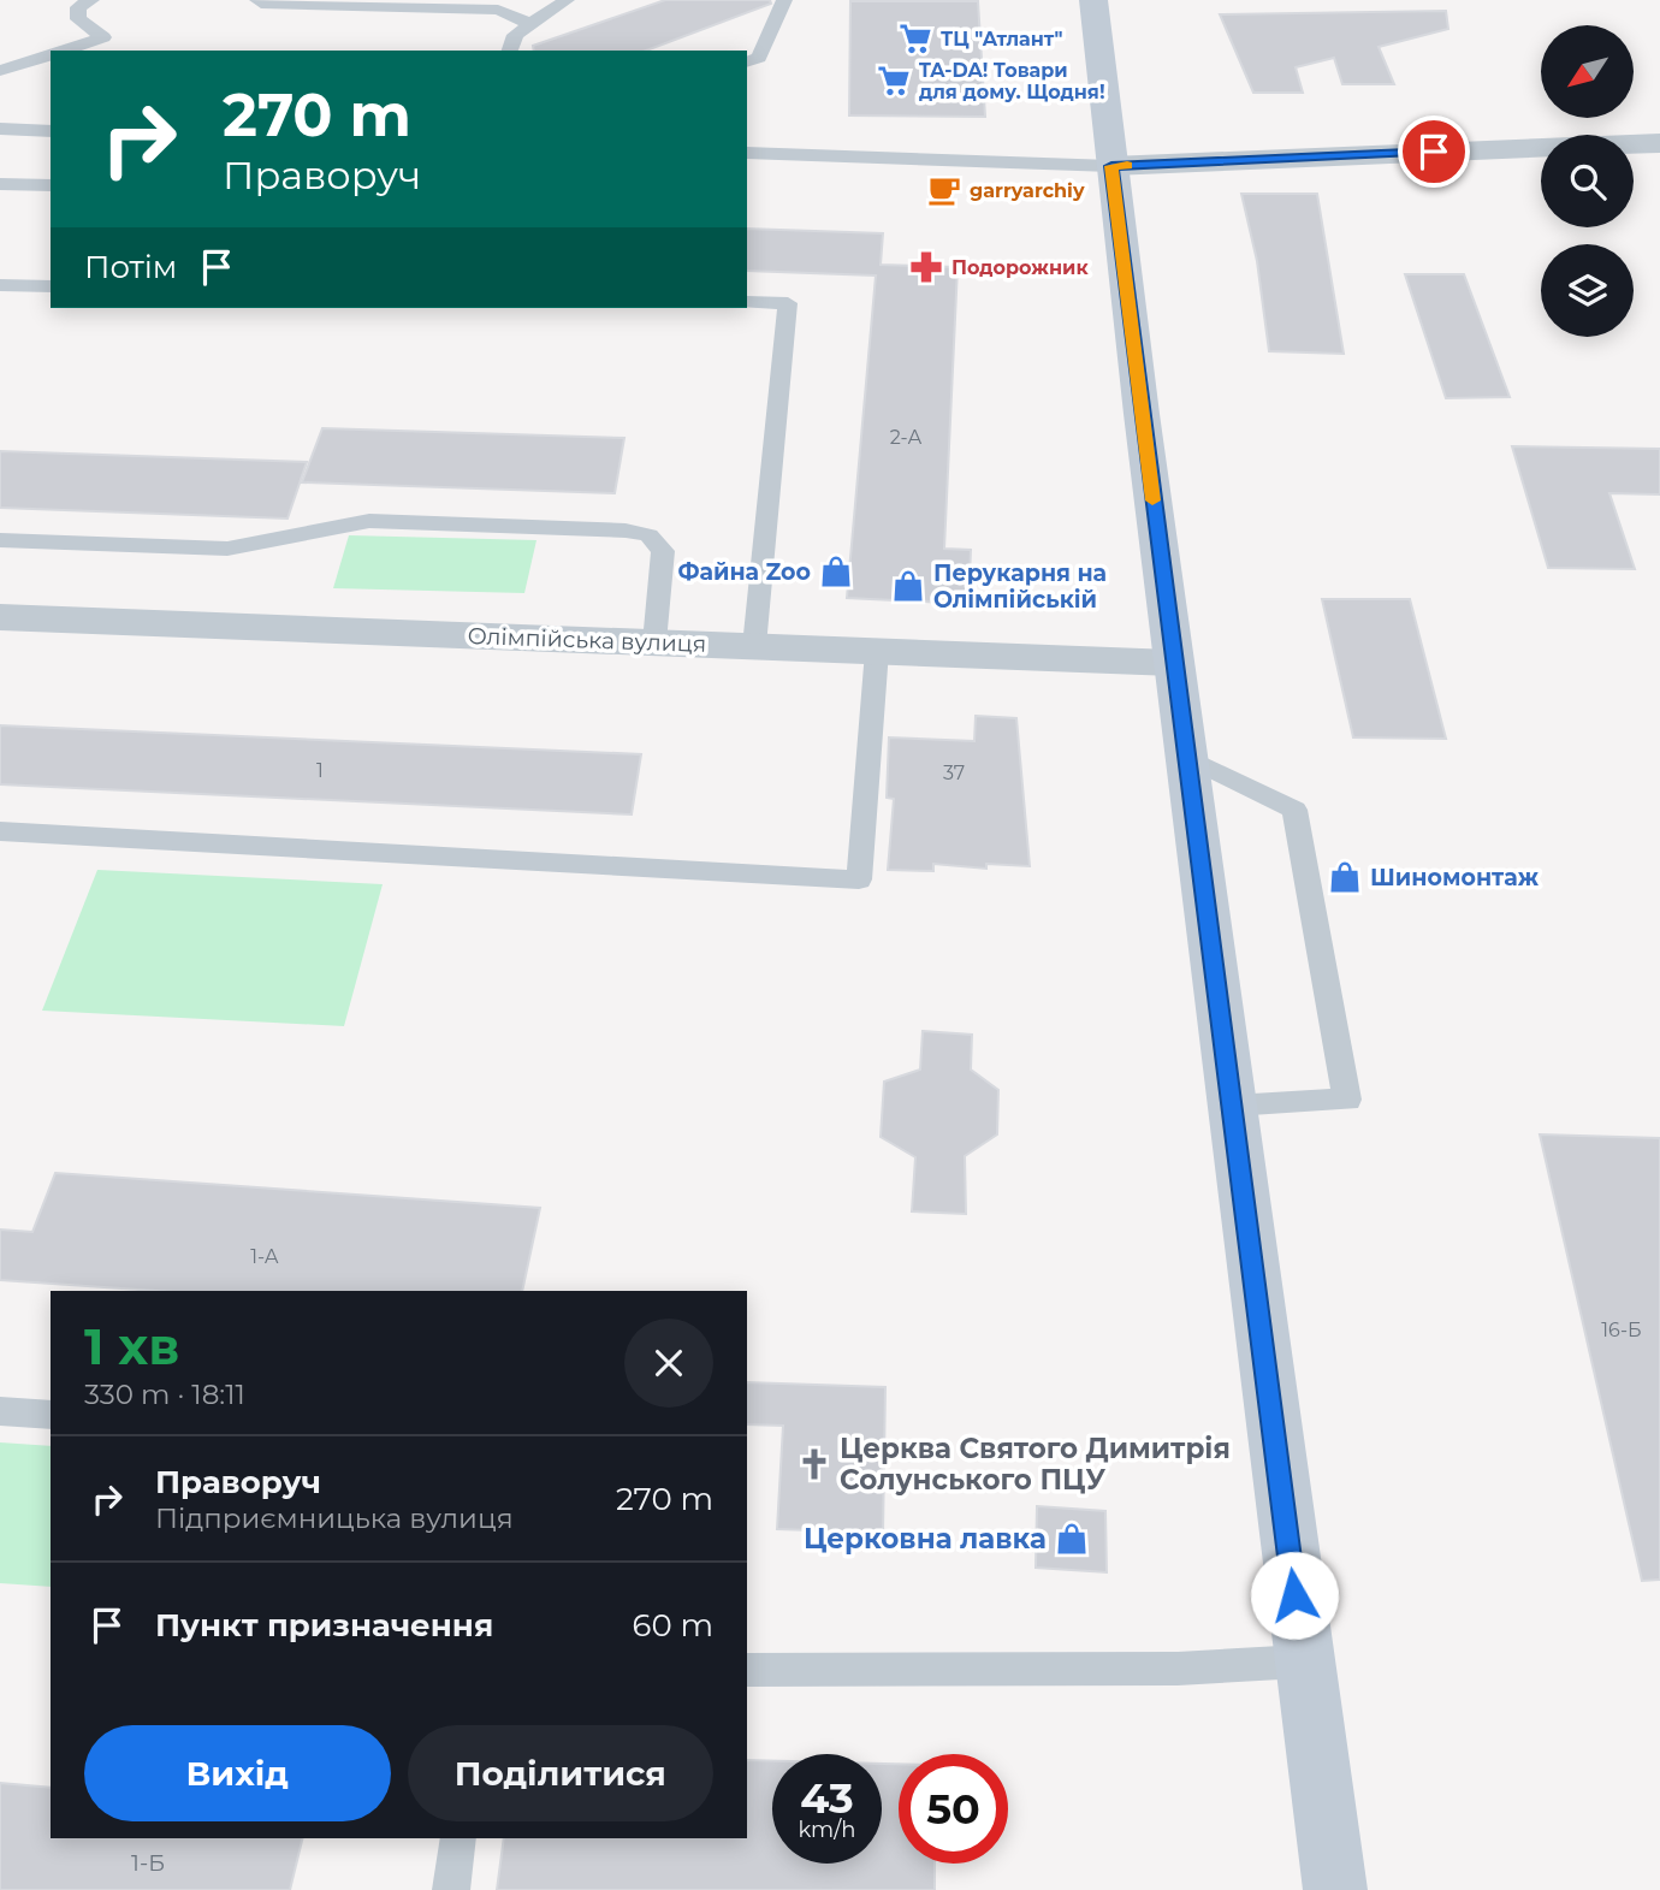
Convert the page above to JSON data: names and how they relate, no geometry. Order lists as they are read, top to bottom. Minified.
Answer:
{"streets":{"street":["Олімпійська вулиця"]},"places":{"supermarket":["ТЦ \"Атлант\"","TA-DA! Товари для дому. Щодня!"],"cafe":["garryarchiy"],"pharmacy":["Подорожник"],"shop":["Файна Zoo","Перукарня на Олімпійській","Шиномонтаж","Церковна лавка"],"church":["Церква Святого Димитрія Солунського ПЦУ"]},"house_numbers":["2-А","1","37","1-А","16-Б","1-Б"],"north":"bottom left","page":{"turn":["270 m","Праворуч"],"then":"Потім","heading":["1 хв","330 m · 18:11"],"list":[{"name":"Праворуч","note":"Підприємницька вулиця","value":"270 m"},{"name":"Пункт призначення","value":"60 m"}],"buttons":["Вихід","Поділитися"],"speed":"43 km/h","limit":"50"}}
